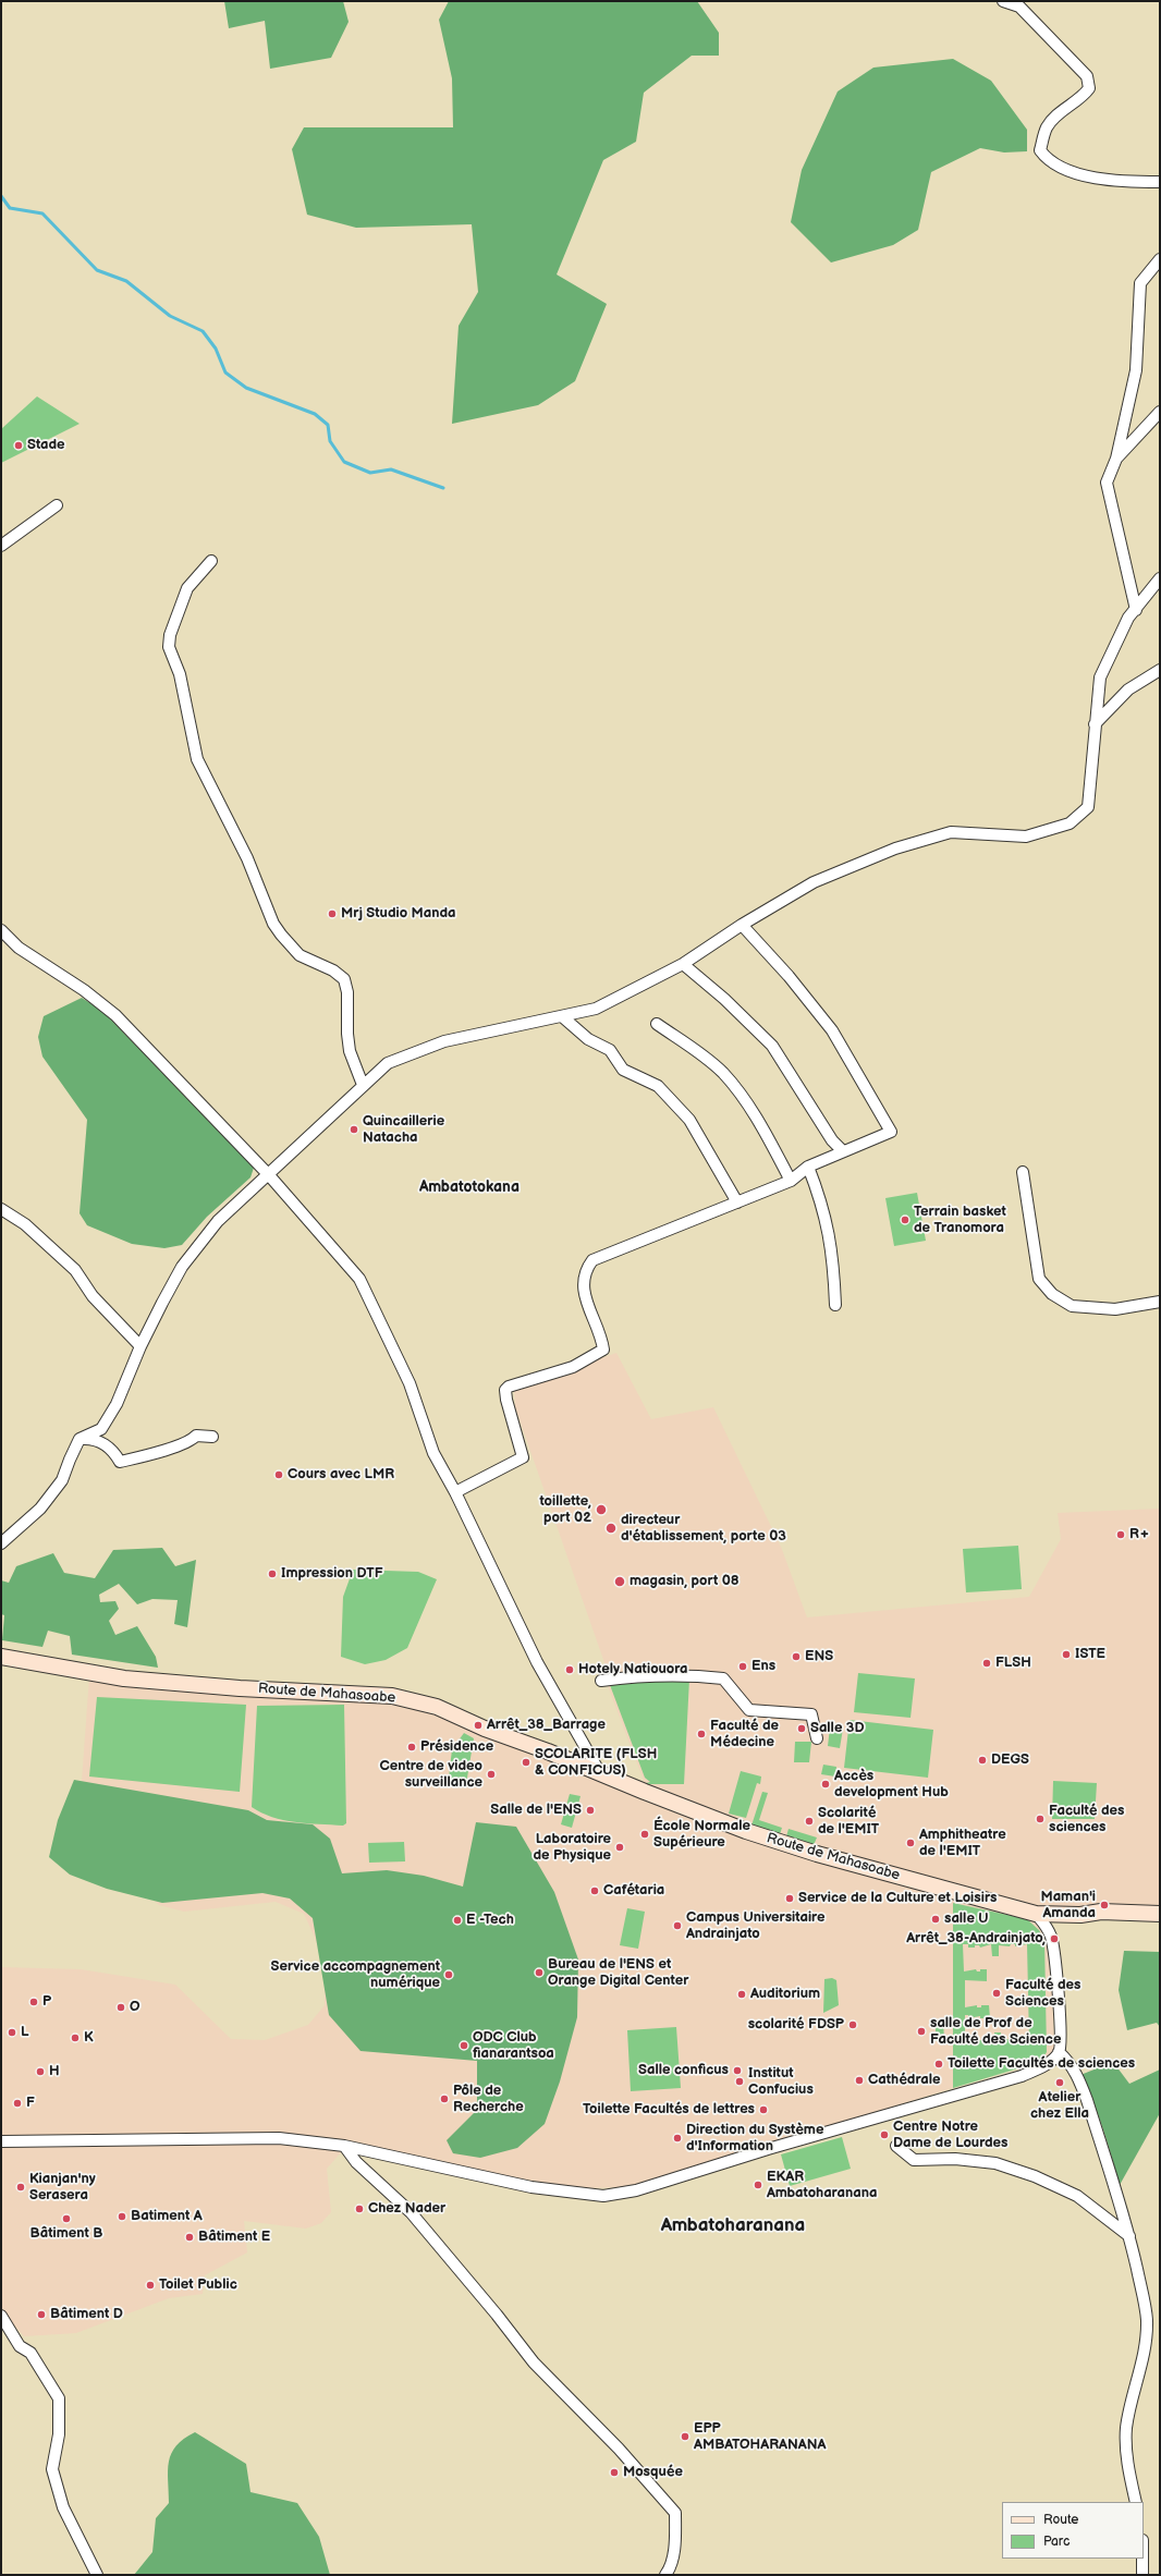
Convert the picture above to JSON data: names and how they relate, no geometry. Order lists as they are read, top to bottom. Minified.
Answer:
{"streets":{"street":["Route de Mahasoabe"]},"districts":["Ambatotokana","Ambatoharanana"],"places":["Stade","Mrj Studio Manda","Quincaillerie Natacha","Terrain basket de Tranomora","Cours avec LMR","toillette, port 02","directeur d'établissement, porte 03","R+","Impression DTF","magasin, port 08","ISTE","ENS","FLSH","Ens","Hotely Natiouora","Arrêt_38_Barrage","Salle 3D","Faculté de Médecine","Présidence","DEGS","SCOLARITE (FLSH & CONFICUS)","Centre de video surveillance","Accès development Hub","Salle de l'ENS","Faculté des sciences","Scolarité de l'EMIT","École Normale Supérieure","Amphitheatre de l'EMIT","Laboratoire de Physique","Cafétaria","Service de la Culture et Loisirs","Maman'i Amanda","salle U","E -Tech","Campus Universitaire Andrainjato","Arrêt_38-Andrainjato,","Bureau de l'ENS et Orange Digital Center","Service accompagnement numérique","Faculté des Sciences","Auditorium","P","O","scolarité FDSP","salle de Prof de Faculté des Science","L","K","ODC Club fianarantsoa","Toilette Facultés de sciences","Salle conficus","H","Cathédrale","Institut Confucius","Atelier chez Ella","Pôle de Recherche","F","Toilette Facultés de lettres","Centre Notre Dame de Lourdes","Direction du Système d'Information","EKAR Ambatoharanana","Kianjan'ny Serasera","Chez Nader","Batiment A","Bâtiment B","Bâtiment E","Toilet Public","Bâtiment D","EPP AMBATOHARANANA","Mosquée"],"legend":["Route","Parc"]}
